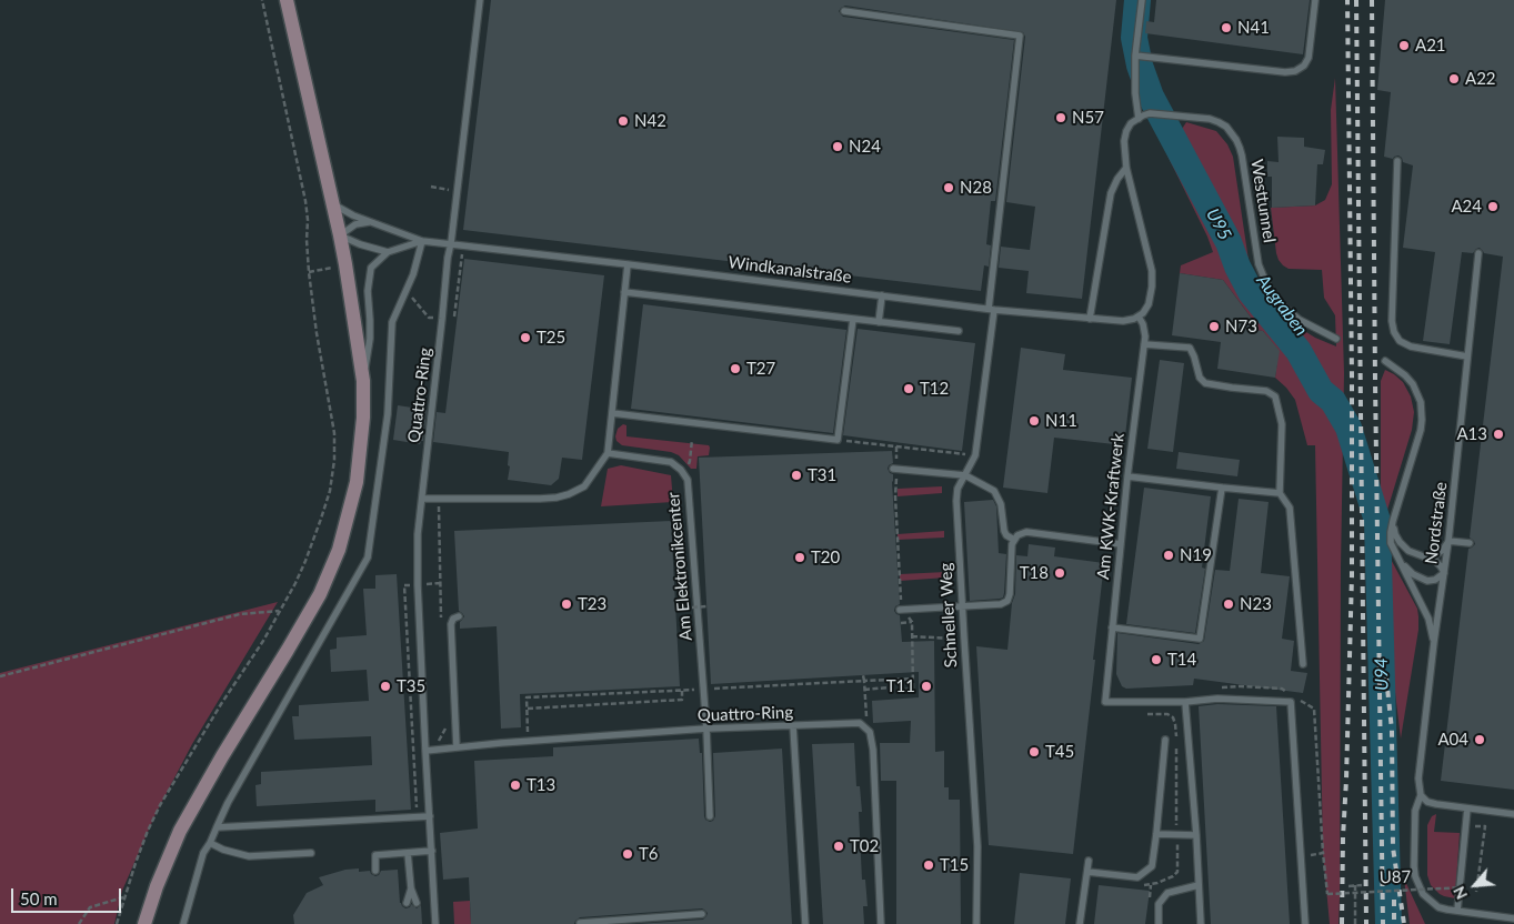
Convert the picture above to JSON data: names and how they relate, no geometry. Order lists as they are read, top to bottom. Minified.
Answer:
{"streets":{"lane":["Westtunnel","Windkanalstraße","Quattro-Ring","Am KWK-Kraftwerk","Nordstraße","Am Elektronikcenter","Schneller Weg"],"path":["U87"]},"crossings":[["Windkanalstraße","Quattro-Ring"],["Windkanalstraße","Am KWK-Kraftwerk"],["Windkanalstraße","Schneller Weg"],["Quattro-Ring","Am Elektronikcenter"]],"water":["U95","Augraben","U94"],"places":["N41","A21","A22","N57","N42","N24","N28","A24","N73","T25","T27","T12","N11","A13","T31","N19","T20","T18","T23","N23","T14","T35","T11","A04","T45","T13","T02","T6","T15"],"scale_bar":"50 m","north":"bottom left"}
